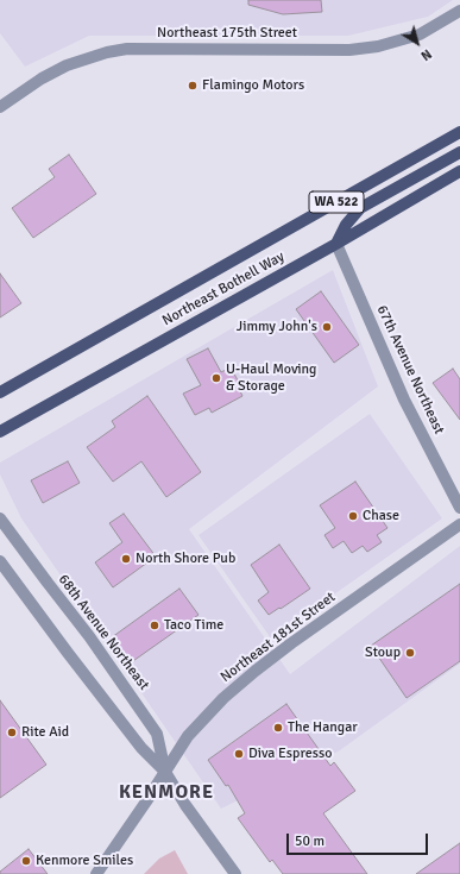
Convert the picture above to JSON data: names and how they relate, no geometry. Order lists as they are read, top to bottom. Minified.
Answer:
{"streets":{"main road":["WA 522","Northeast Bothell Way"],"street":["Northeast 175th Street","67th Avenue Northeast","68th Avenue Northeast","Northeast 181st Street"]},"crossings":[["Northeast Bothell Way","67th Avenue Northeast"],["68th Avenue Northeast","Northeast 181st Street"]],"districts":["KENMORE"],"places":["Flamingo Motors","Jimmy John's","U-Haul Moving & Storage","Chase","North Shore Pub","Taco Time","Stoup","The Hangar","Rite Aid","Diva Espresso","Kenmore Smiles"],"scale_bar":"50 m","north":"bottom right"}
